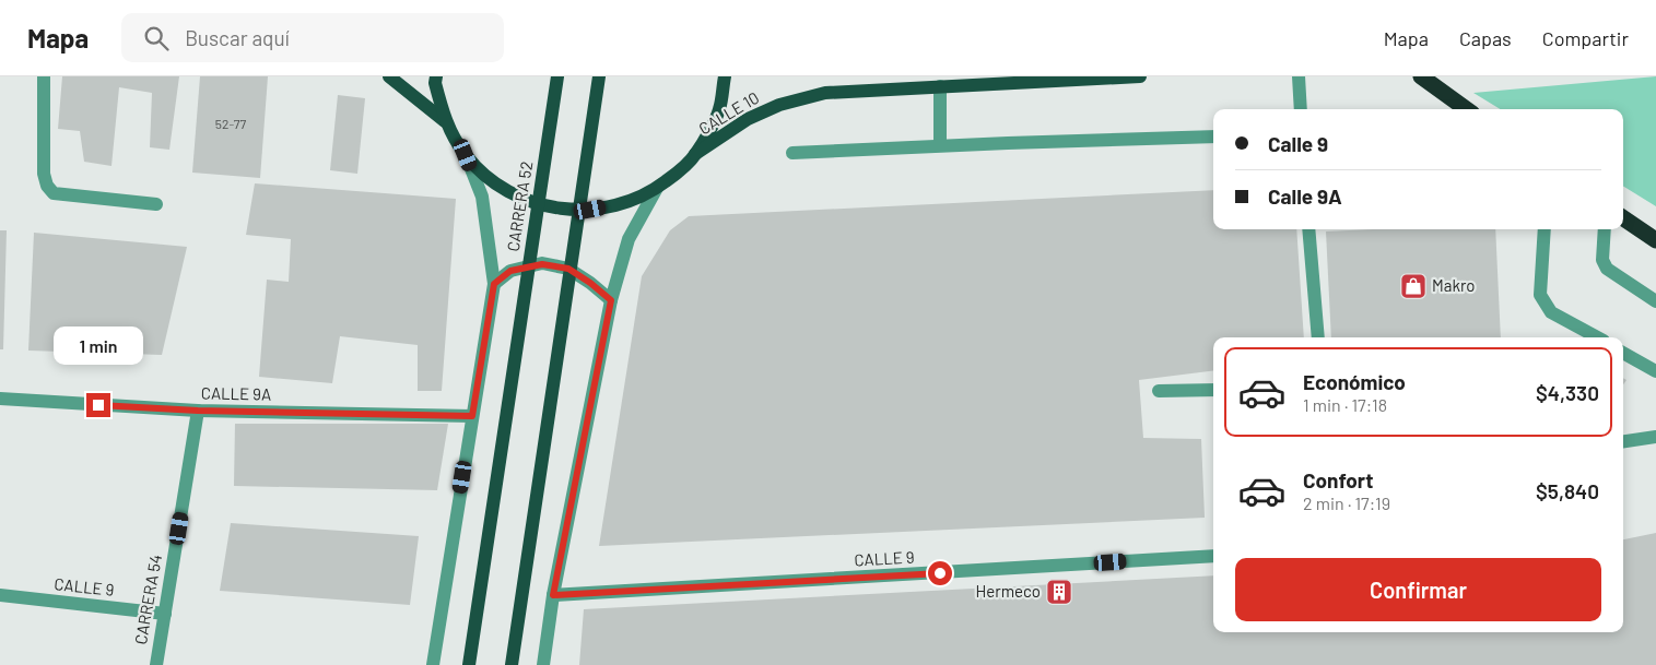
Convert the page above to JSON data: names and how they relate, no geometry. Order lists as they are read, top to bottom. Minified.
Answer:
{"streets":{"main road":["CALLE 10","CARRERA 52"],"street":["CALLE 9A","CALLE 9","CARRERA 54"]},"crossings":[["CARRERA 52","CALLE 9A"],["CALLE 9A","CARRERA 54"],["CALLE 9","CARRERA 54"]],"places":{"shop":["Makro"],"building":["Hermeco"]},"house_numbers":["52-77"],"page":{"header":"Mapa","search":"Buscar aquí","nav":["Mapa","Capas","Compartir"],"banner":["Calle 9","Calle 9A"],"bubble":"1 min","list":[{"name":"Económico","note":"1 min · 17:18","value":"$4,330"},{"name":"Confort","note":"2 min · 17:19","value":"$5,840"}],"buttons":"Confirmar"}}
